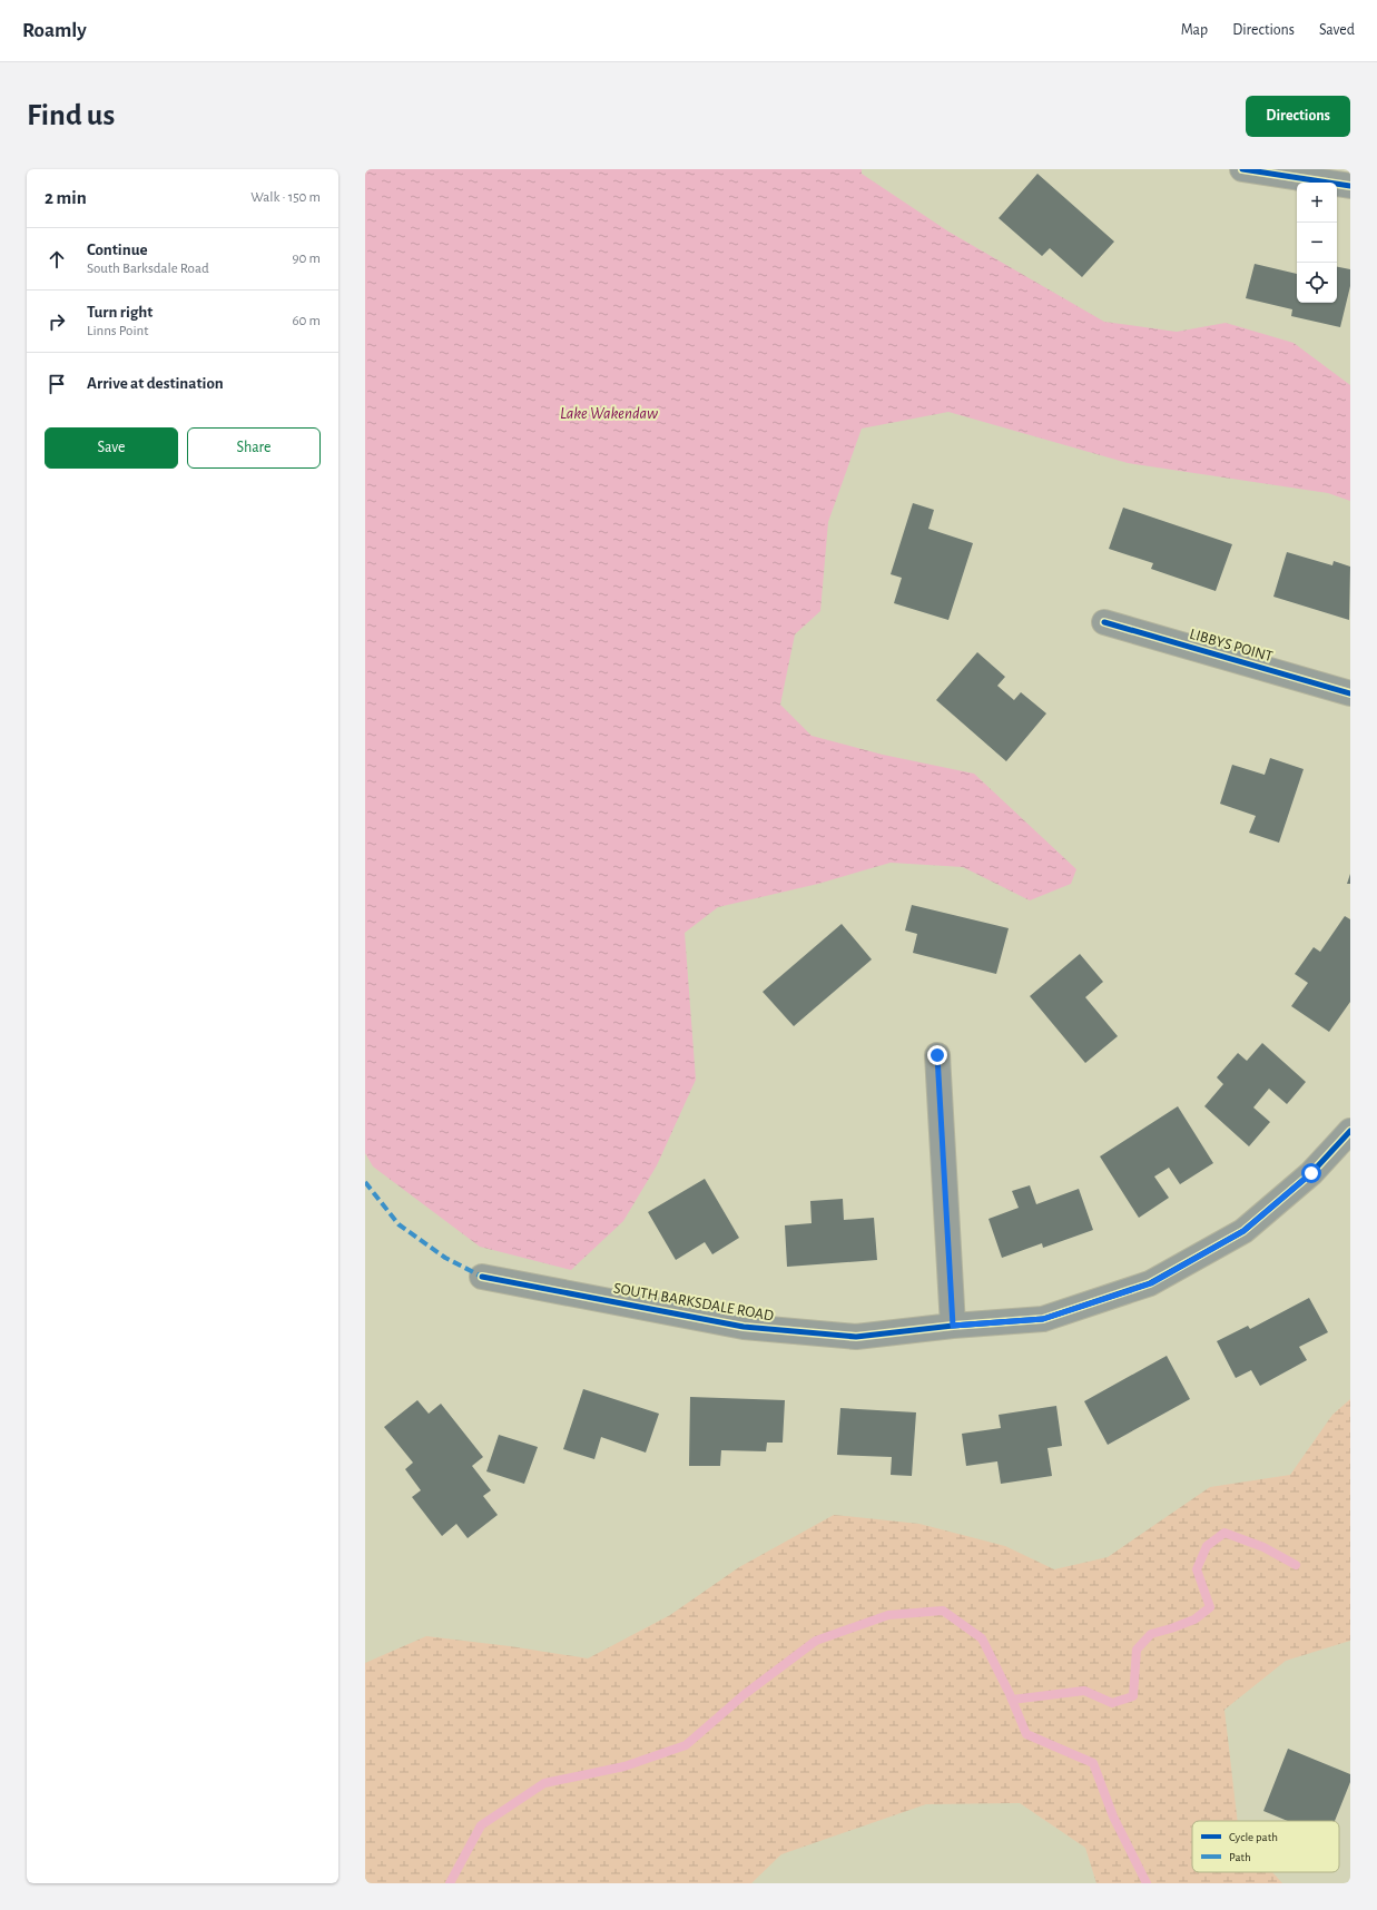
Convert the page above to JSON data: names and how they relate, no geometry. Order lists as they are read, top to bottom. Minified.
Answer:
{"streets":{"street":["LIBBYS POINT","SOUTH BARKSDALE ROAD"]},"water":["Lake Wakendaw"],"legend":["Cycle path","Path"],"page":{"header":"Roamly","nav":["Map","Directions","Saved"],"buttons":["Directions",["Save","Share"]],"title":"Find us","heading":["2 min","Walk · 150 m"],"map_buttons":["+","−"],"list":[["Continue","South Barksdale Road","90 m"],["Turn right","Linns Point","60 m"],"Arrive at destination"]}}
